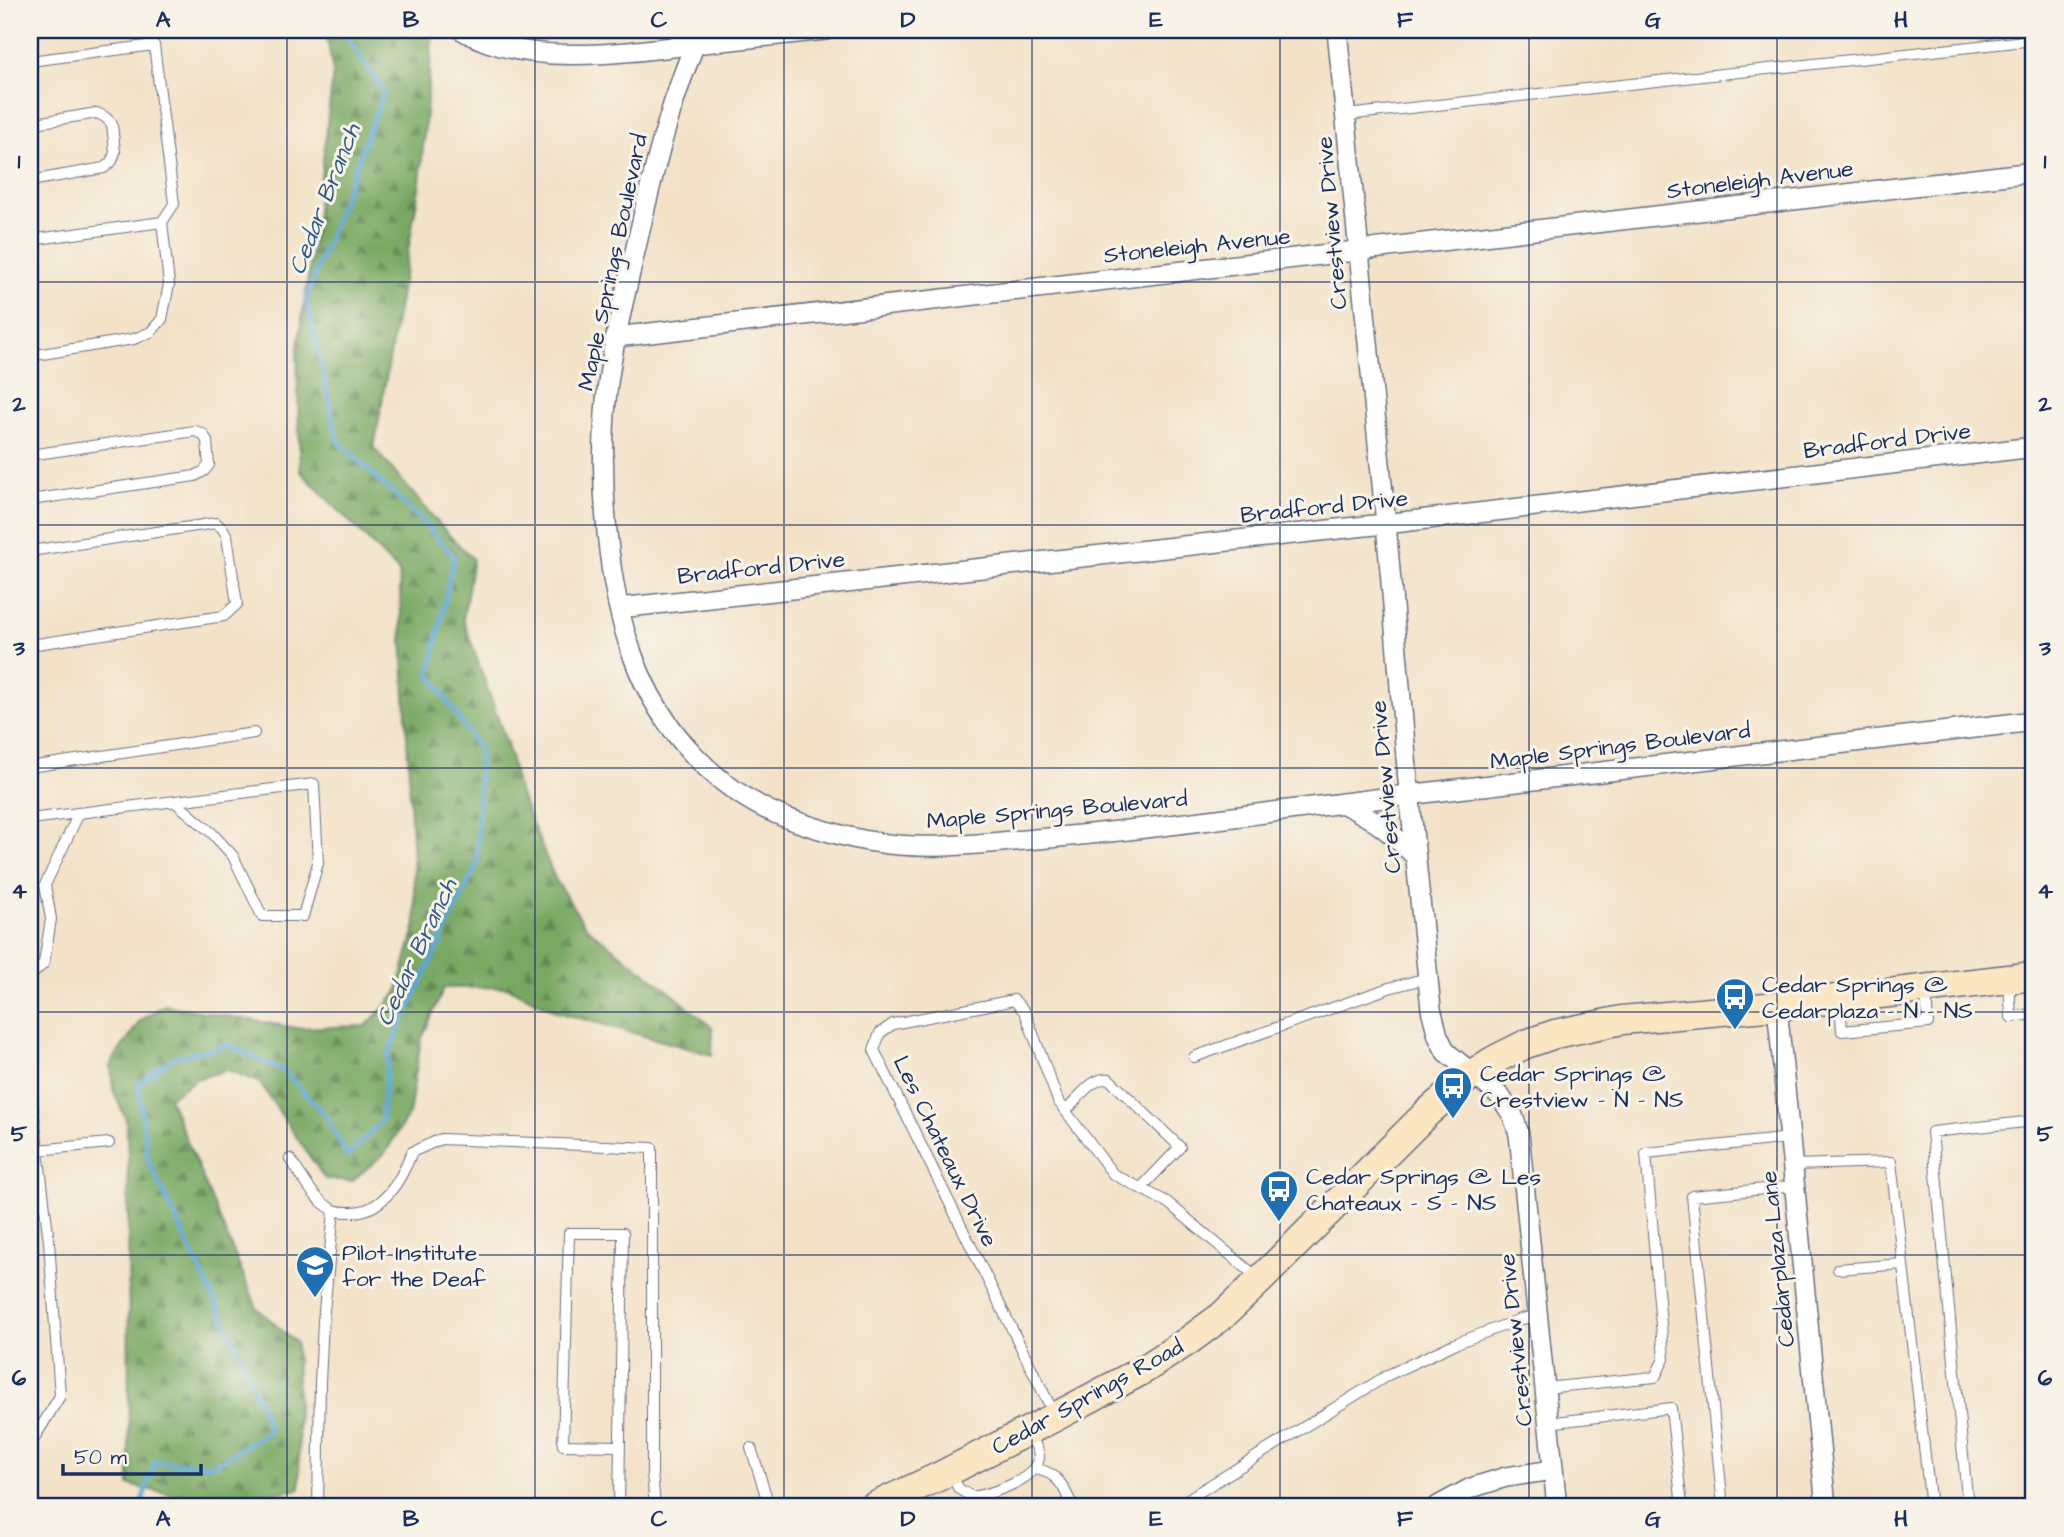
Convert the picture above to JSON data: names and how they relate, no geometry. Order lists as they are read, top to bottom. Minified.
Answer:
{"streets":{"main road":["Cedar Springs Road"],"street":["Stoneleigh Avenue","Crestview Drive","Maple Springs Boulevard","Bradford Drive","Cedarplaza Lane"],"lane":["Les Chateaux Drive"]},"crossings":[["Stoneleigh Avenue","Crestview Drive"],["Stoneleigh Avenue","Maple Springs Boulevard"],["Crestview Drive","Maple Springs Boulevard"],["Crestview Drive","Bradford Drive"],["Crestview Drive","Cedar Springs Road"],["Maple Springs Boulevard","Bradford Drive"],["Les Chateaux Drive","Cedar Springs Road"],["Cedarplaza Lane","Cedar Springs Road"]],"water":["Cedar Branch"],"places":{"bus stop":["Cedar Springs @ Cedarplaza - N - NS","Cedar Springs @ Crestview - N - NS","Cedar Springs @ Les Chateaux - S - NS"],"school or university":["Pilot Institute for the Deaf"]},"scale_bar":"50 m","grid":{"columns":["A","B","C","D","E","F","G","H"],"rows":["1","2","3","4","5","6"]}}
